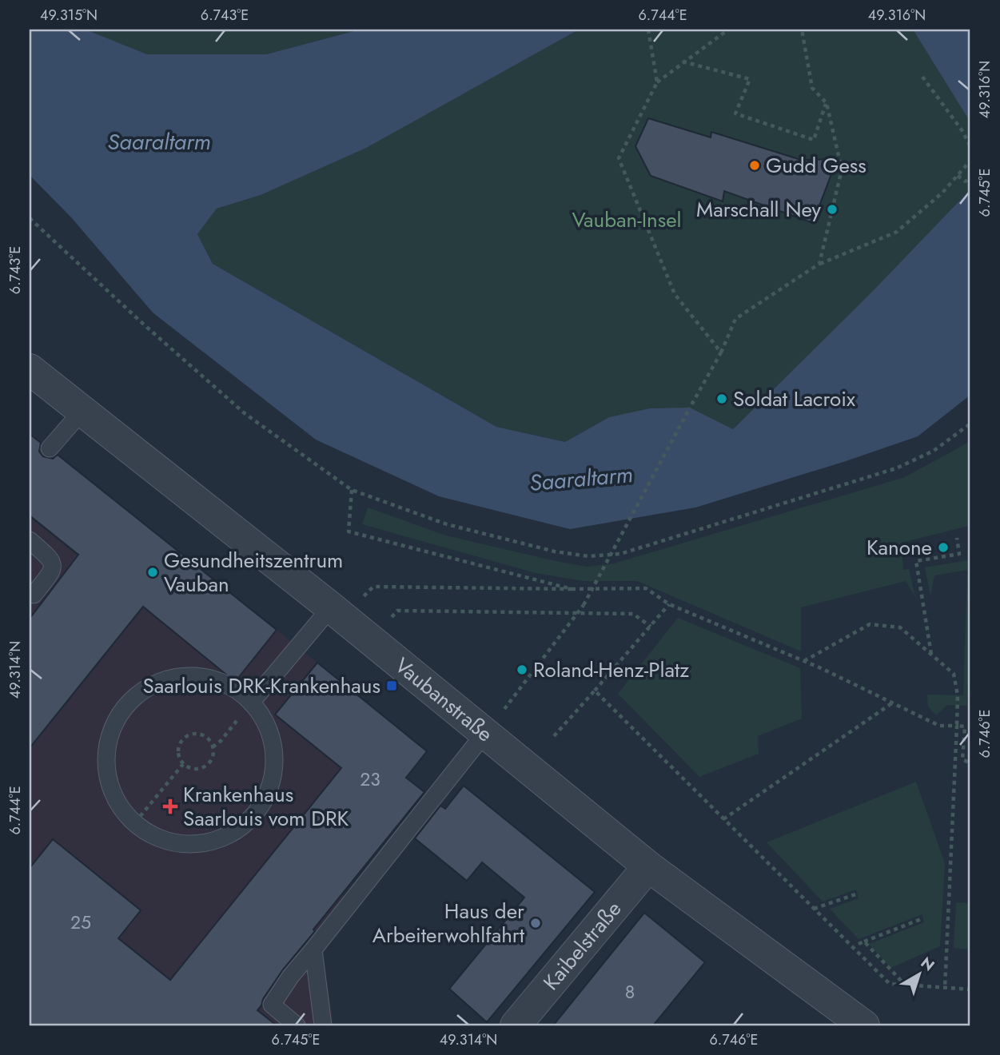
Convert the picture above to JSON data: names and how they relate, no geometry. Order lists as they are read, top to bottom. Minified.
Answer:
{"streets":{"street":["Vaubanstraße","Kaibelstraße"]},"crossings":[["Vaubanstraße","Kaibelstraße"]],"water":["Saaraltarm"],"parks":["Vauban-Insel"],"places":{"other":["Gudd Gess","Marschall Ney","Soldat Lacroix","Kanone","Gesundheitszentrum Vauban","Roland-Henz-Platz","Haus der Arbeiterwohlfahrt"],"transit":["Saarlouis DRK-Krankenhaus"],"health":["Krankenhaus Saarlouis vom DRK"]},"house_numbers":["23","25","8"],"north":"top right","coordinates":["49.315°N","6.743°E","6.744°E","49.316°N","6.745°E","49.314°N","6.746°E"]}
